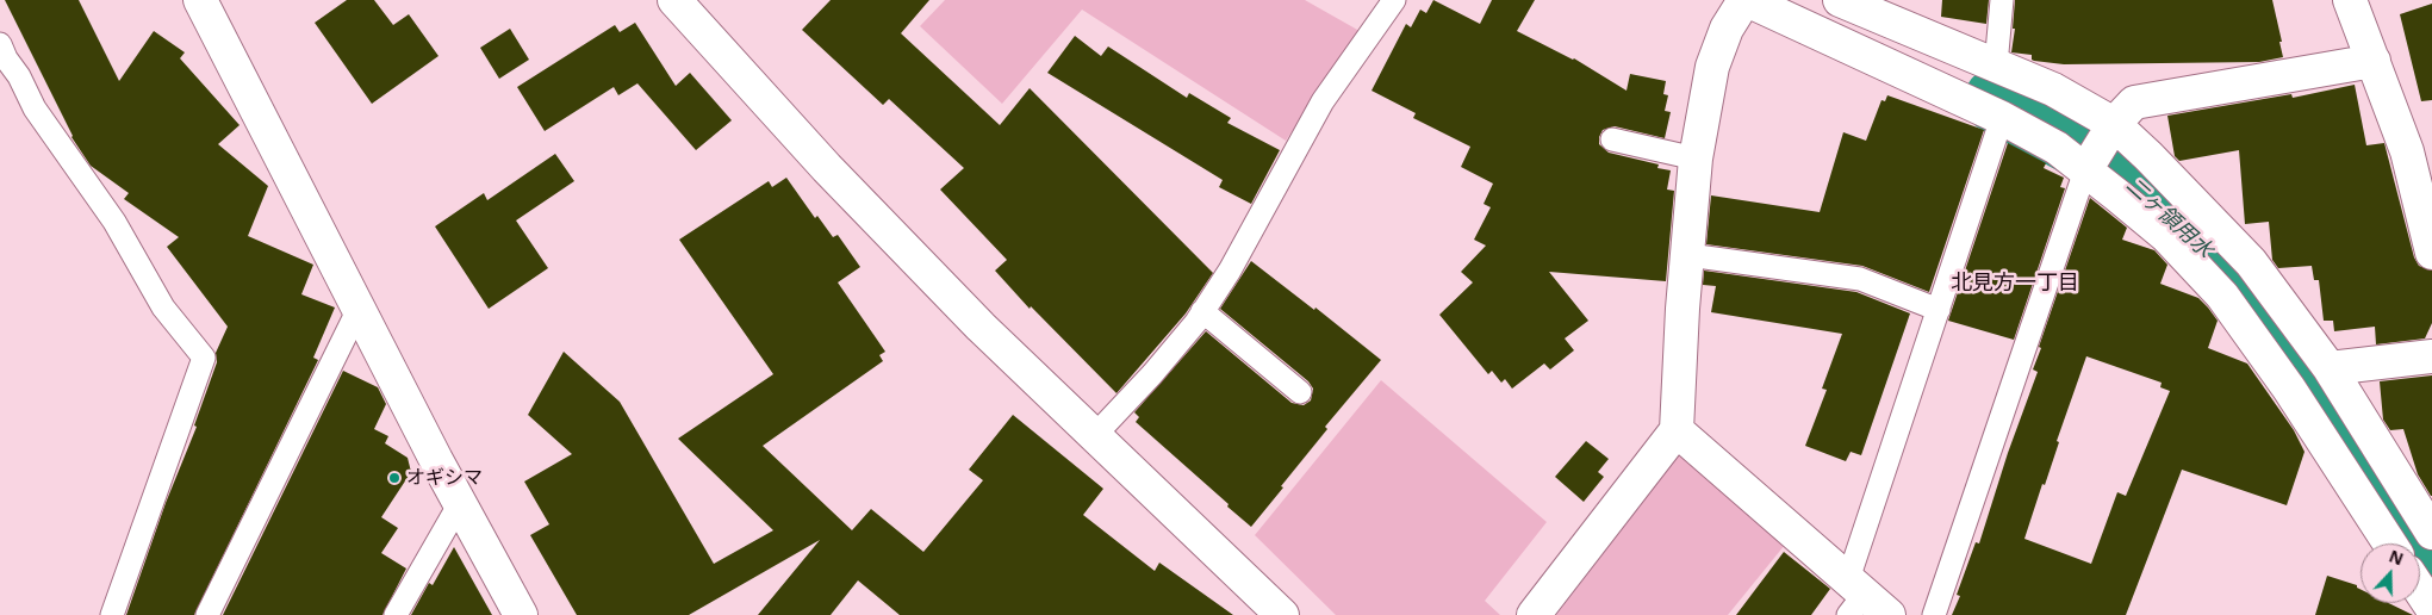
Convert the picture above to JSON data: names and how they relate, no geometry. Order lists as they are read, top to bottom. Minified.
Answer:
{"districts":["北見方一丁目"],"water":["二ヶ領用水"],"places":["オギシマ"],"north":"top"}
